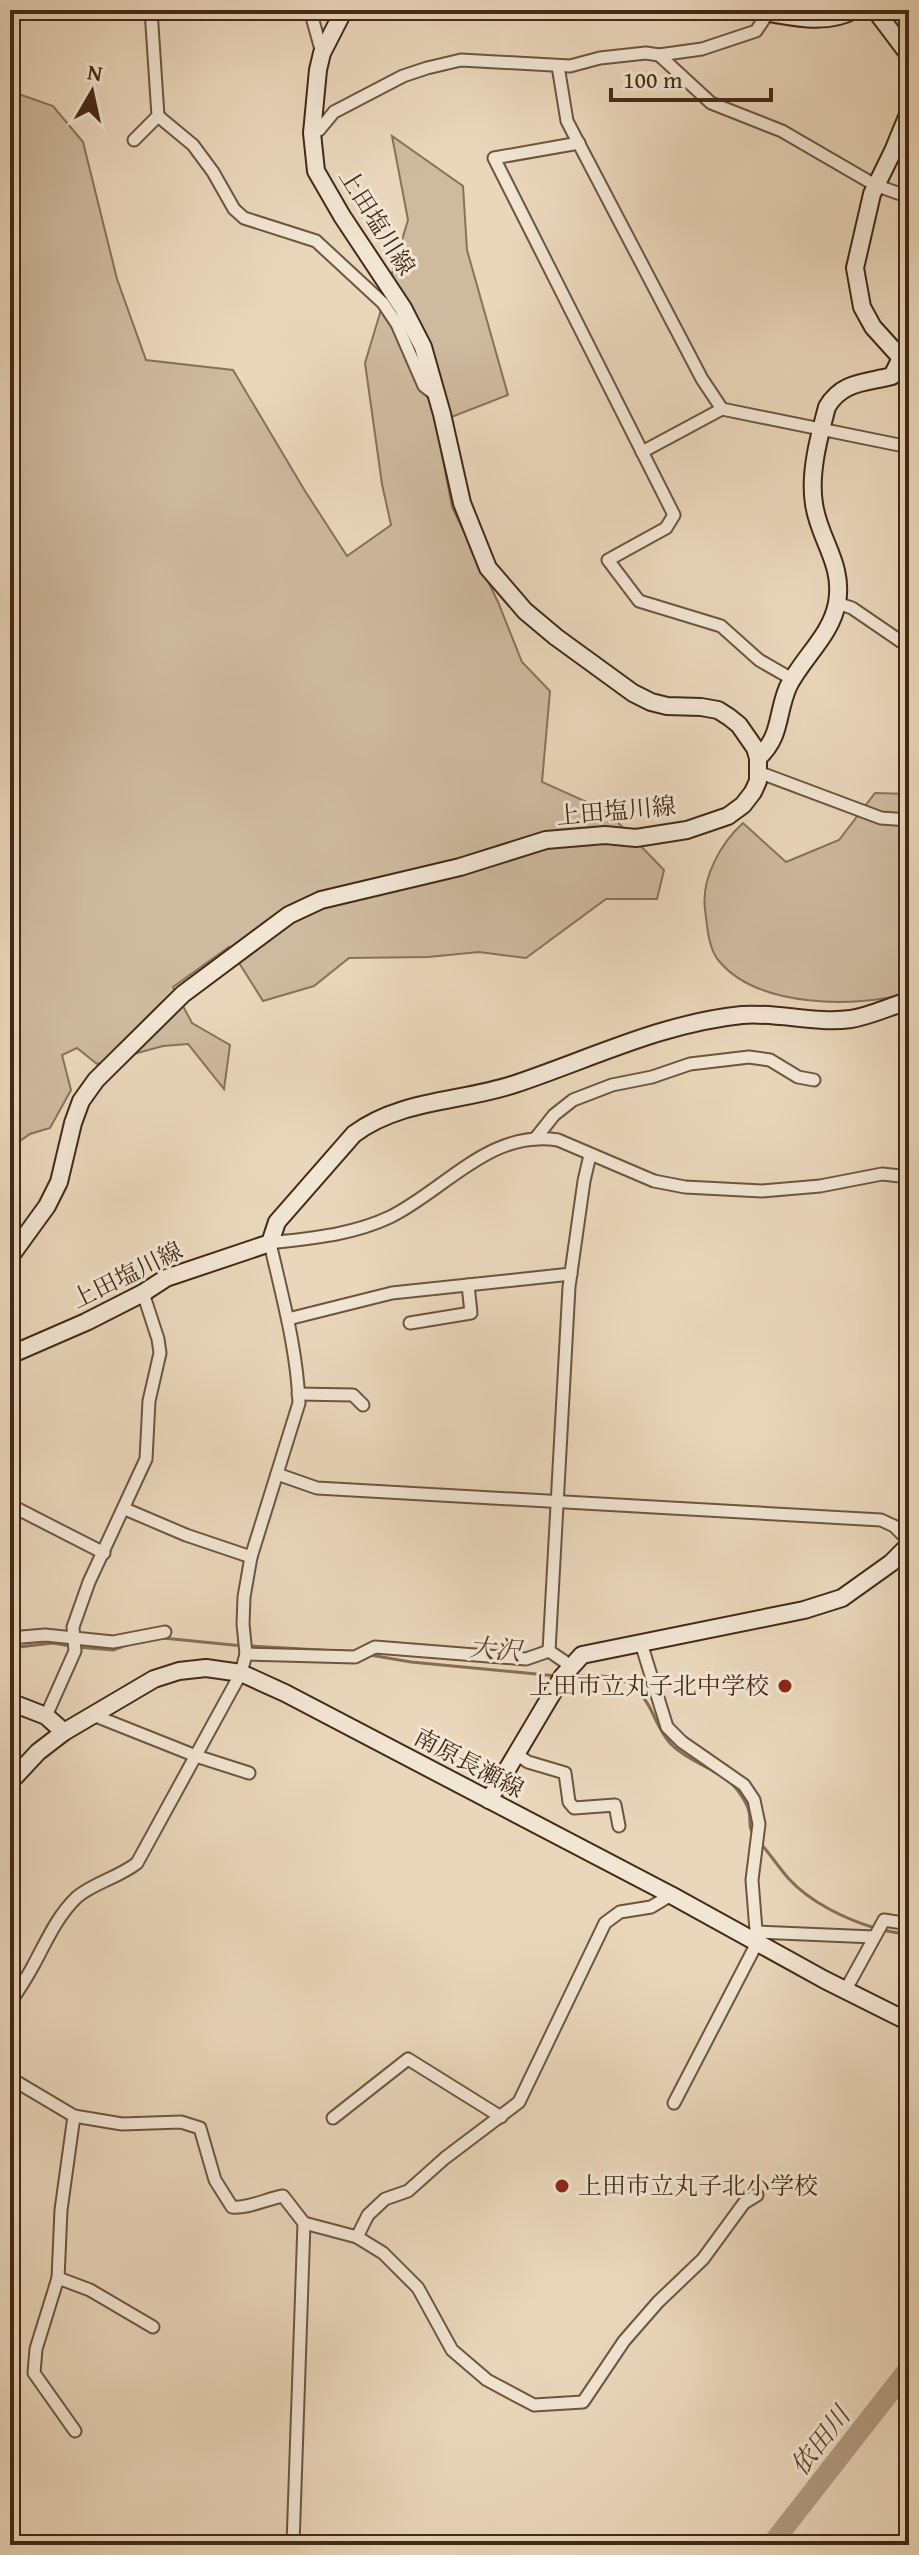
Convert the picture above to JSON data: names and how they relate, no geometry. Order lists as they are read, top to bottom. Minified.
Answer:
{"streets":{"main road":["上田塩川線","南原長瀬線"]},"water":["大沢","依田川"],"places":["上田市立丸子北中学校","上田市立丸子北小学校"],"scale_bar":"100 m","north":"top"}
